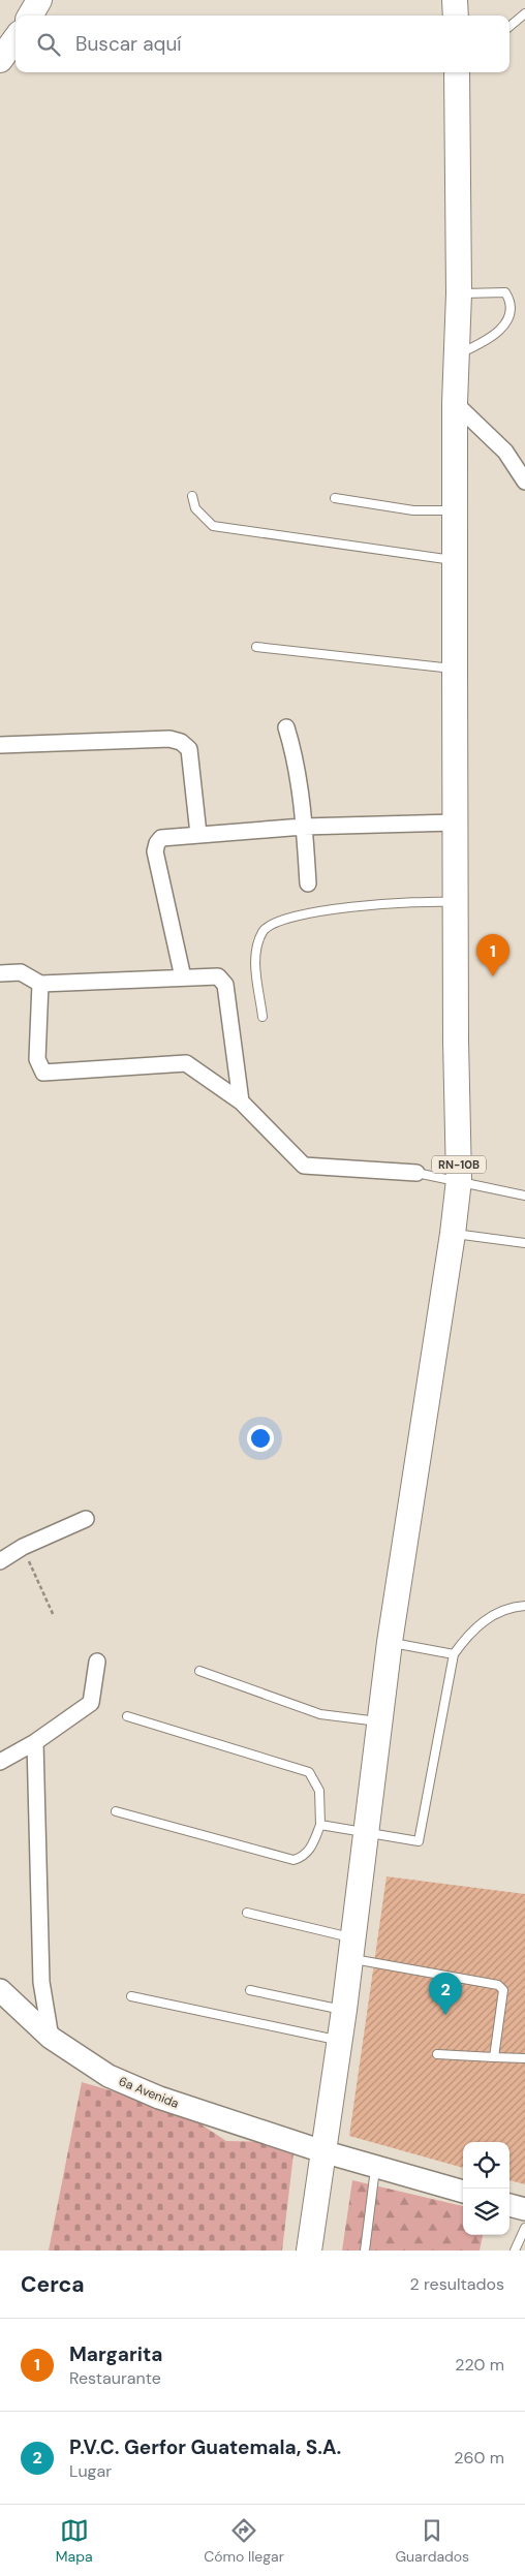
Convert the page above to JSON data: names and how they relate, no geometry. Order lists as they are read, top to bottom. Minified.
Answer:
{"streets":{"main road":["RN-10B"],"street":["6a Avenida"]},"crossings":[["RN-10B","6a Avenida"]],"page":{"search":"Buscar aquí","pins":["1","2"],"heading":["Cerca","2 resultados"],"list":[{"mark":"1","name":"Margarita","note":"Restaurante","value":"220 m"},{"mark":"2","name":"P.V.C. Gerfor Guatemala, S.A.","note":"Lugar","value":"260 m"}],"nav":["Mapa","Cómo llegar","Guardados"]}}
